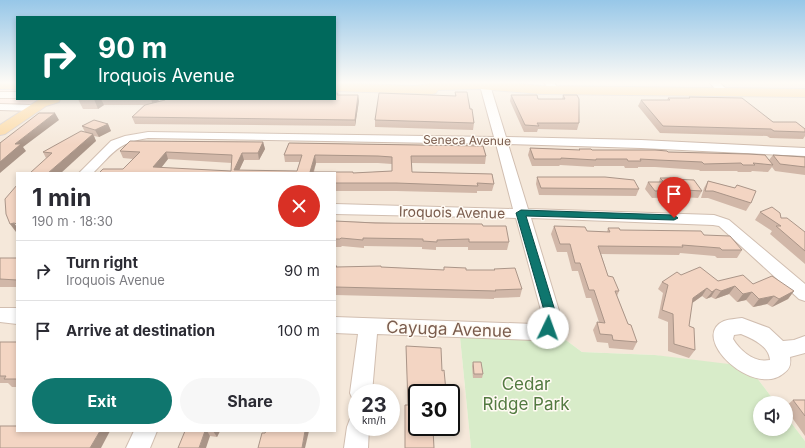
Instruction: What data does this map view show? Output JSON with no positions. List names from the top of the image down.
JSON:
{
  "streets": {
    "street": ["Seneca Avenue", "Iroquois Avenue", "Cayuga Avenue"]
  },
  "crossings": [
    ["Iroquois Avenue", "Cayuga Avenue"]
  ],
  "parks": ["Cedar Ridge Park"],
  "page": {
    "turn": ["90 m", "Iroquois Avenue"],
    "heading": ["1 min", "190 m · 18:30"],
    "list": [
      {
        "name": "Turn right",
        "note": "Iroquois Avenue",
        "value": "90 m"
      },
      {
        "name": "Arrive at destination",
        "value": "100 m"
      }
    ],
    "buttons": ["Exit", "Share"],
    "speed": "23 km/h",
    "limit": "30"
  }
}
